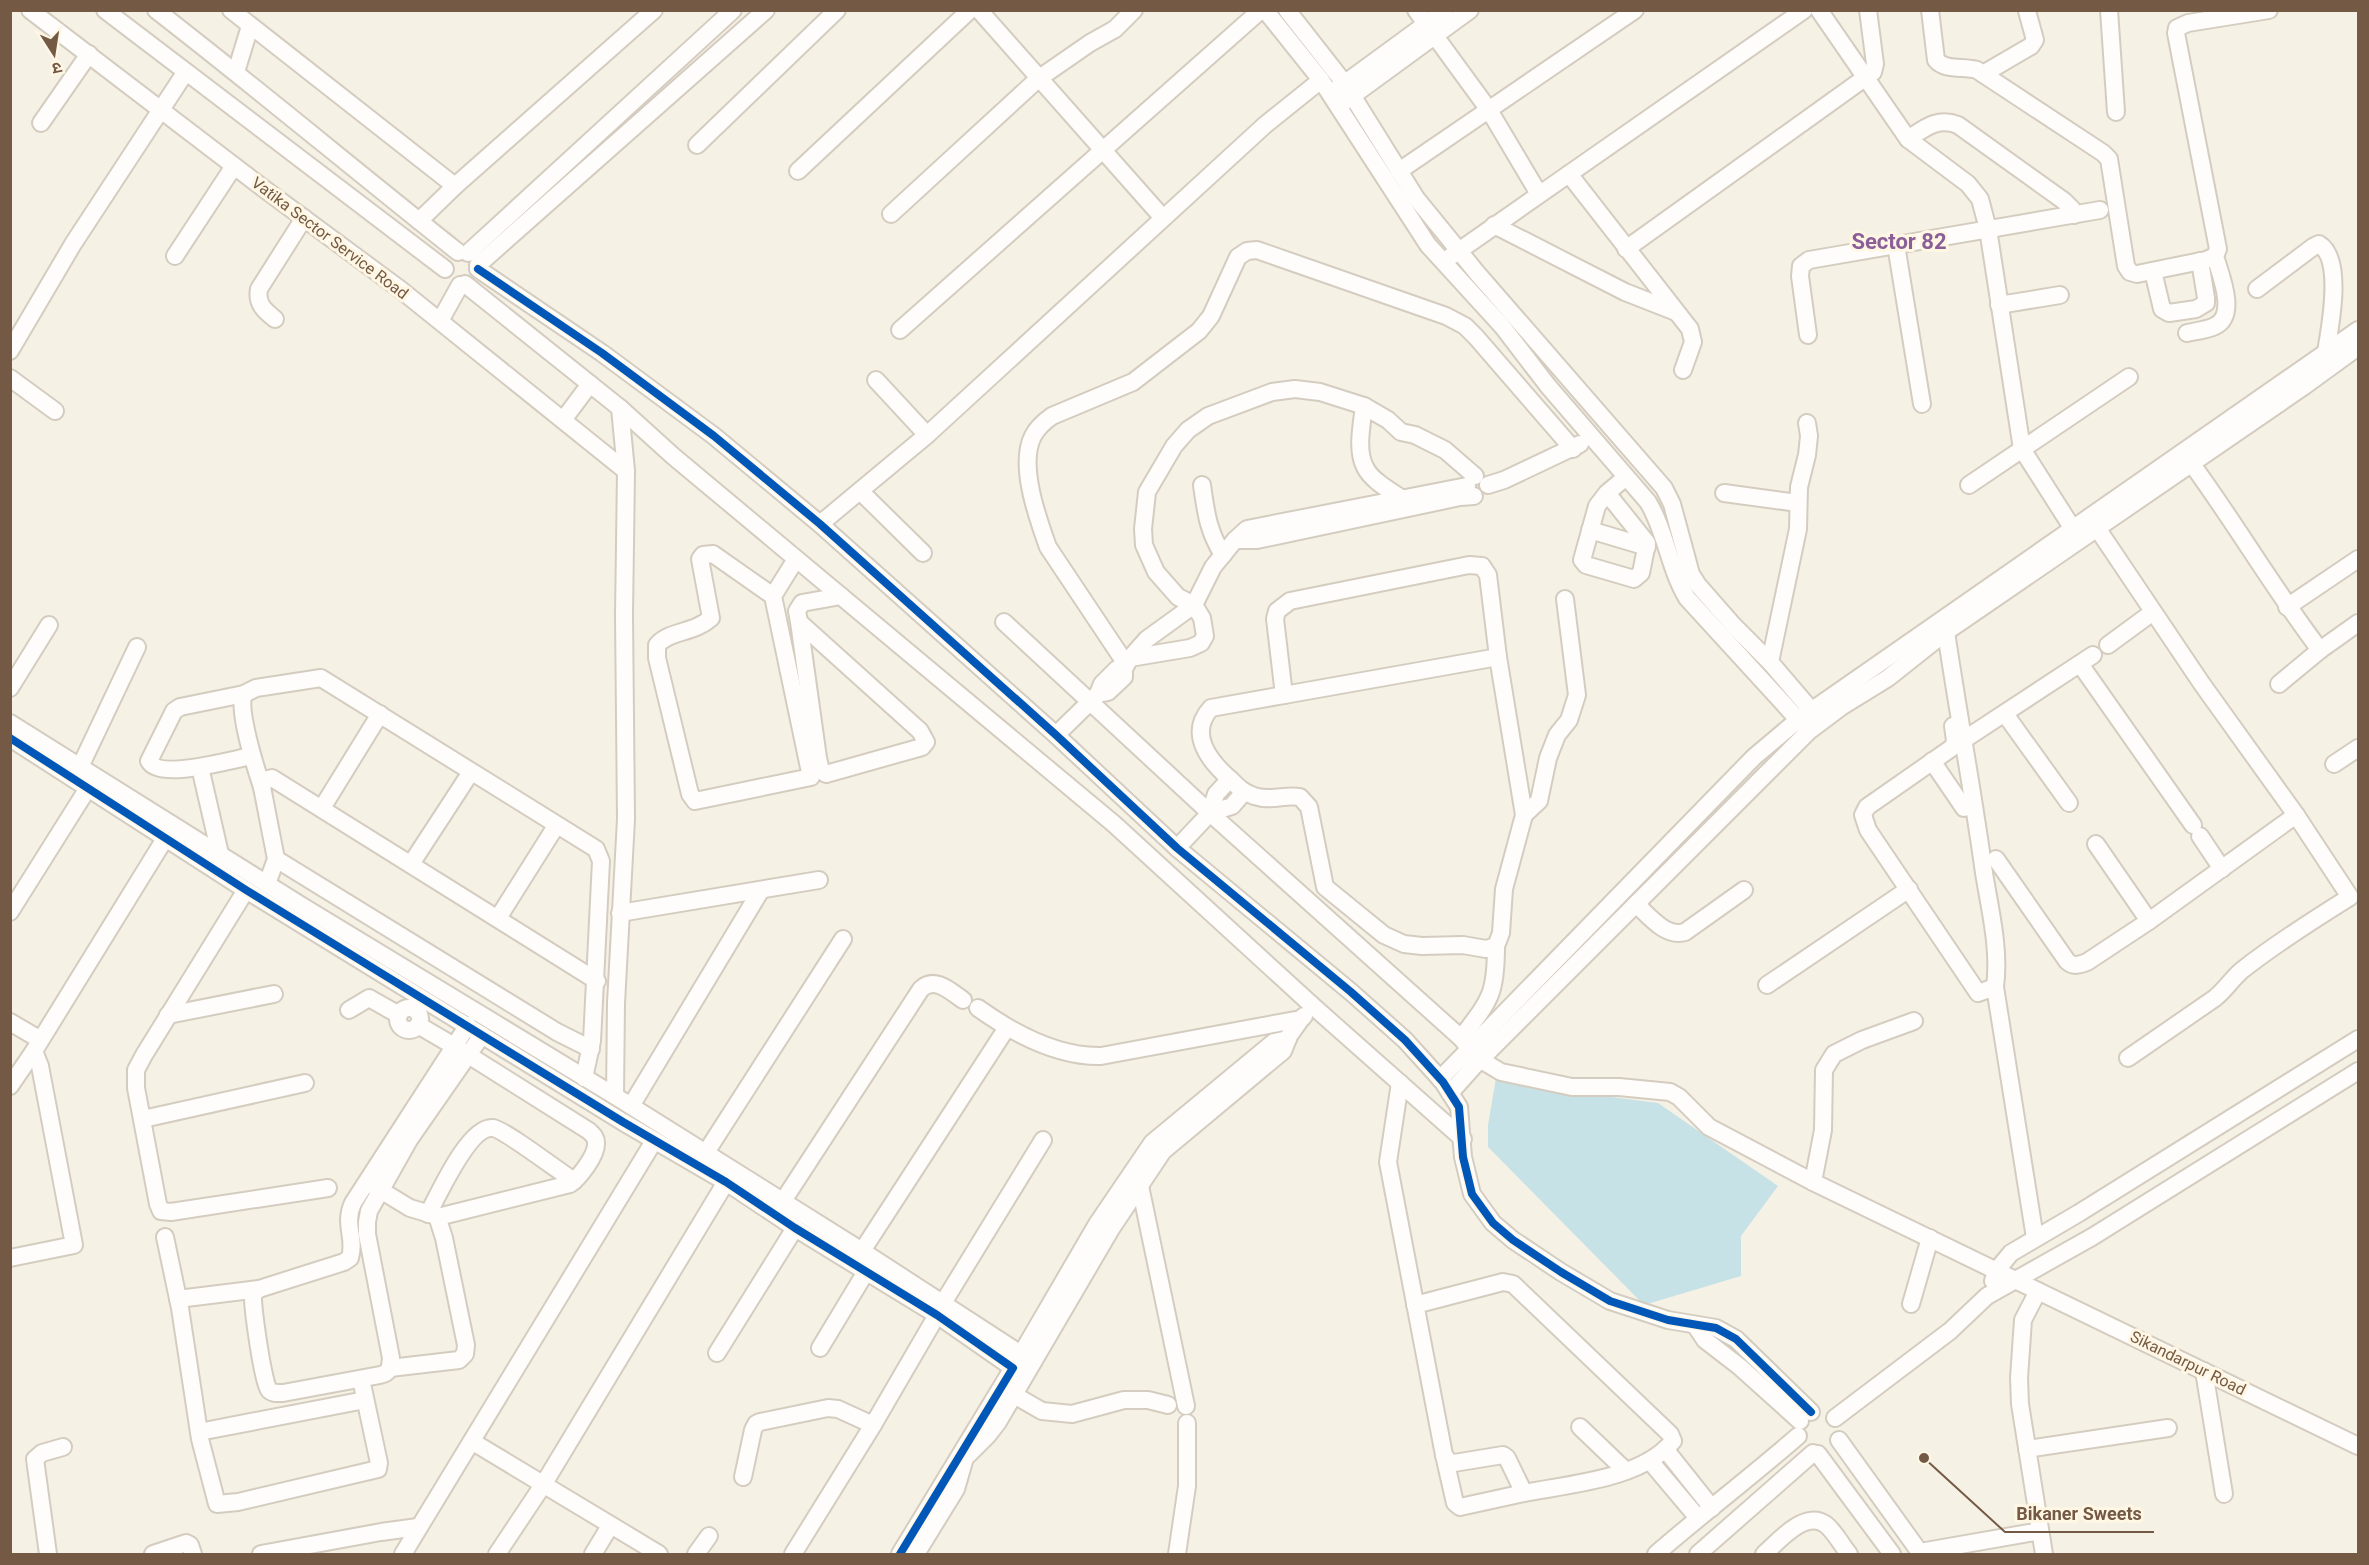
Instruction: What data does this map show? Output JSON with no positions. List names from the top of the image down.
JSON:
{
  "streets": {
    "street": ["Vatika Sector Service Road", "Sikandarpur Road"]
  },
  "districts": ["Sector 82"],
  "places": ["Bikaner Sweets"],
  "north": "bottom"
}
